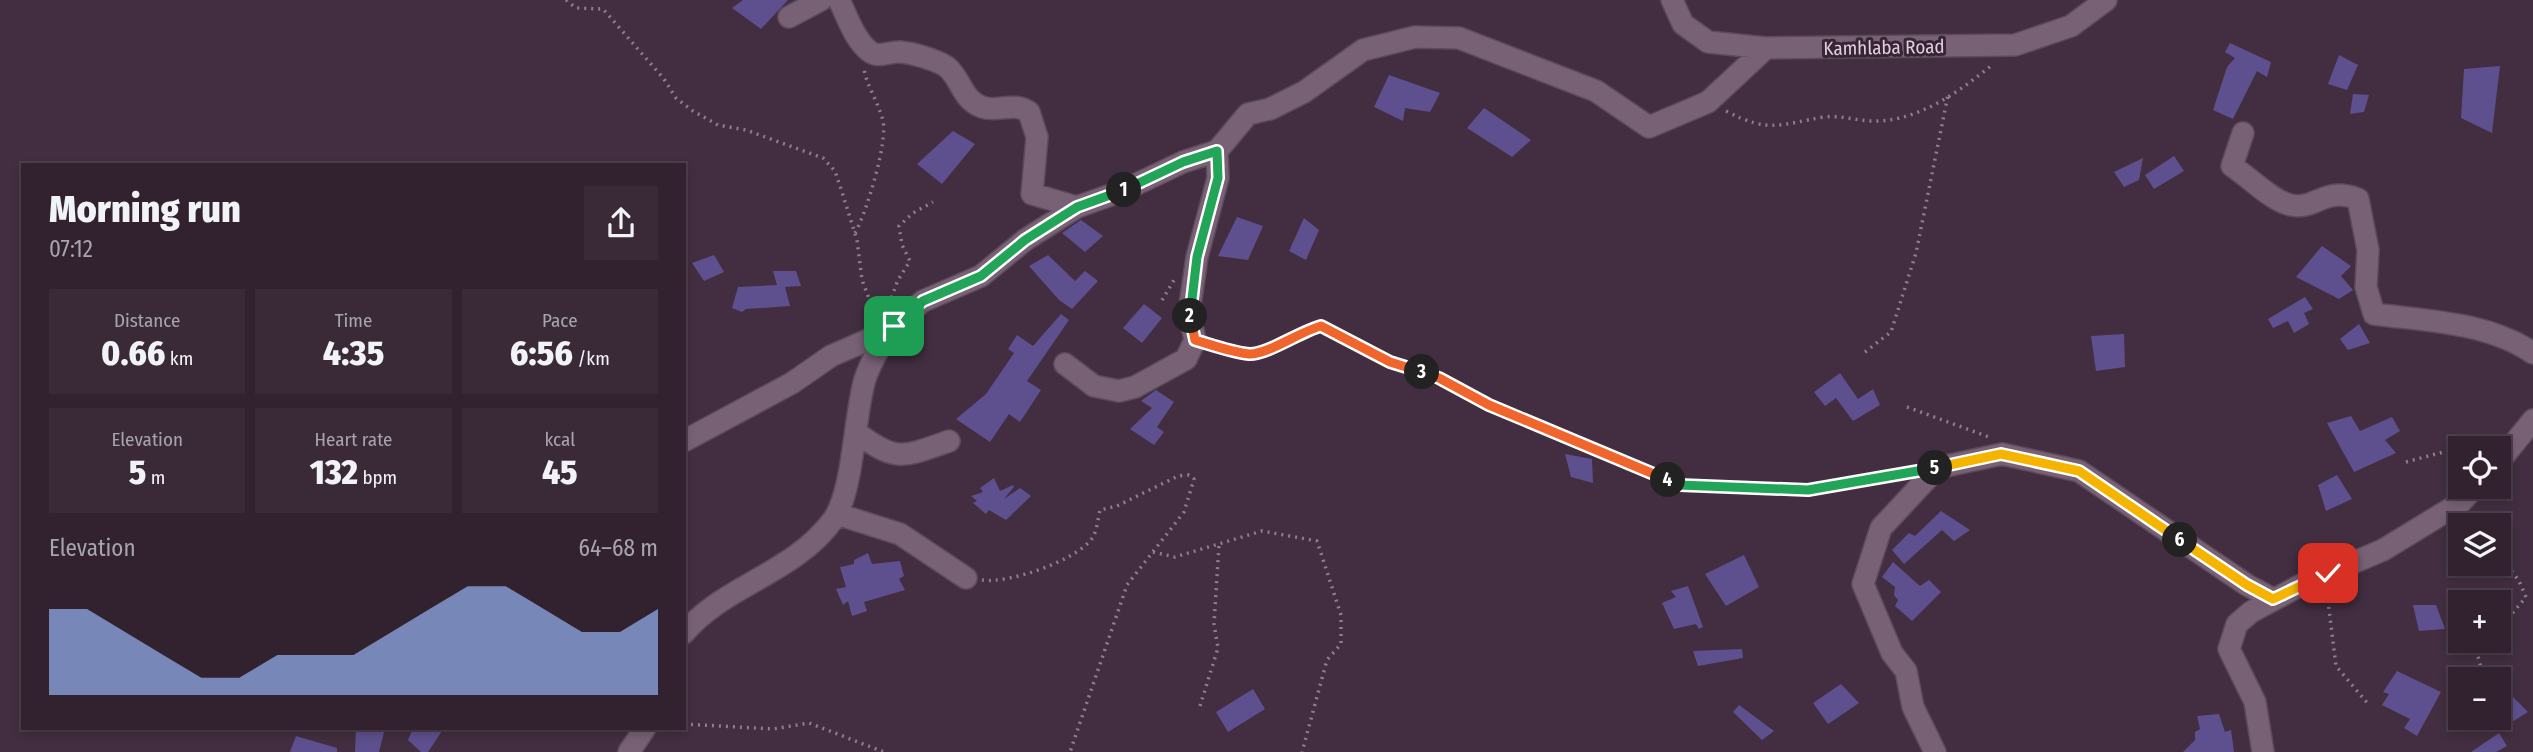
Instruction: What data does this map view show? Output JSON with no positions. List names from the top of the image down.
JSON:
{
  "streets": {
    "street": ["Kamhlaba Road"]
  },
  "page": {
    "heading": ["Morning run", "07:12"],
    "pins": [
      "1",
      "2",
      "3",
      "5",
      "4",
      "6"
    ],
    "stats": [
      ["Distance", "0.66 km"],
      ["Time", "4:35"],
      ["Pace", "6:56 /km"],
      ["Elevation", "5 m"],
      ["Heart rate", "132 bpm"],
      ["kcal", "45"]
    ],
    "map_buttons": ["+", "−"],
    "chart": ["Elevation", "64–68 m"]
  }
}
